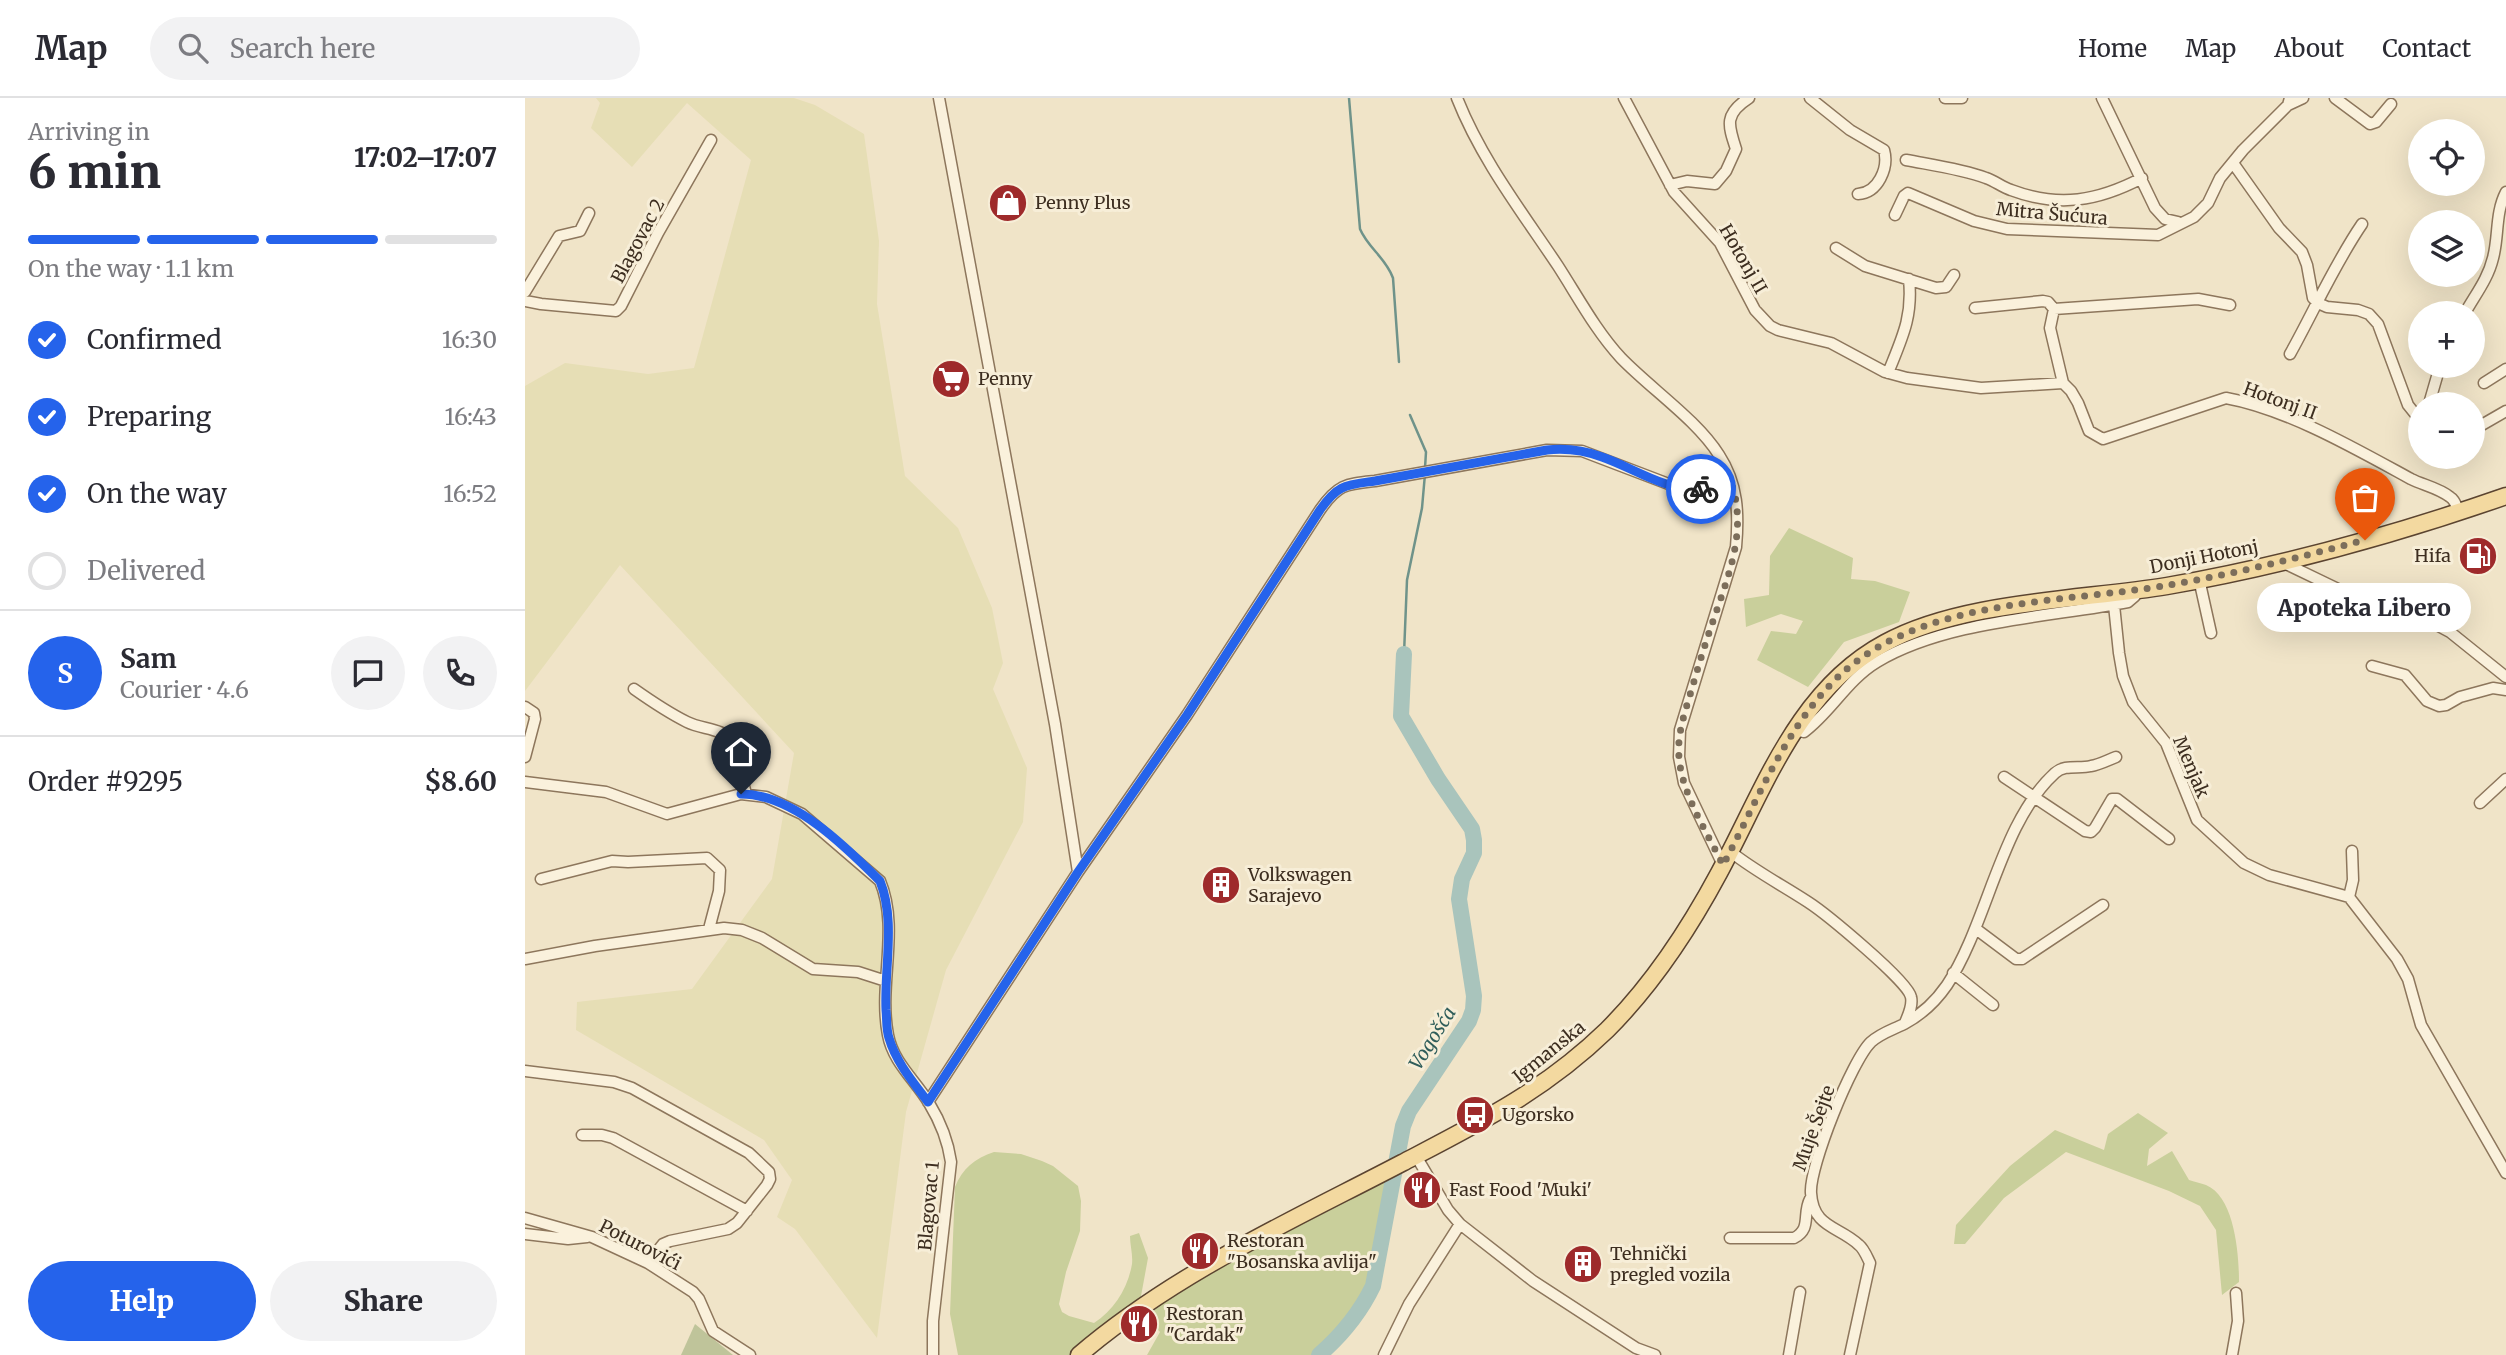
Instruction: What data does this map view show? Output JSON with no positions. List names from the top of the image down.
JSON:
{
  "streets": {
    "main road": ["Donji Hotonj", "Igmanska"],
    "street": [
      "Mitra Šućura",
      "Blagovac 2",
      "Hotonj II",
      "Menjak",
      "Muje Šejte",
      "Blagovac 1",
      "Poturovići"
    ]
  },
  "crossings": [
    ["Hotonj II", "Donji Hotonj"],
    ["Donji Hotonj", "Igmanska"]
  ],
  "water": ["Vogošća"],
  "places": {
    "shop": ["Penny Plus"],
    "supermarket": ["Penny"],
    "other": ["Apoteka Libero"],
    "fuel station": ["Hifa"],
    "building": ["Volkswagen Sarajevo", "Tehnički pregled vozila"],
    "bus stop": ["Ugorsko"],
    "restaurant": ["Fast Food 'Muki'", "Restoran \"Bosanska avlija\"", "Restoran \"Cardak\""]
  },
  "page": {
    "header": "Map",
    "search": "Search here",
    "nav": [
      "Home",
      "Map",
      "About",
      "Contact"
    ],
    "heading": ["6 min", "Arriving in", "17:02–17:07"],
    "panel": [
      "Sam",
      "Courier · 4.6",
      "Order #9295",
      "$8.60"
    ],
    "map_buttons": ["+", "−"],
    "bar": "On the way · 1.1 km",
    "list": [
      ["Confirmed", "16:30"],
      ["Preparing", "16:43"],
      ["On the way", "16:52"],
      "Delivered"
    ],
    "bubble": "Apoteka Libero",
    "round": "S",
    "buttons": ["Help", "Share"]
  }
}
